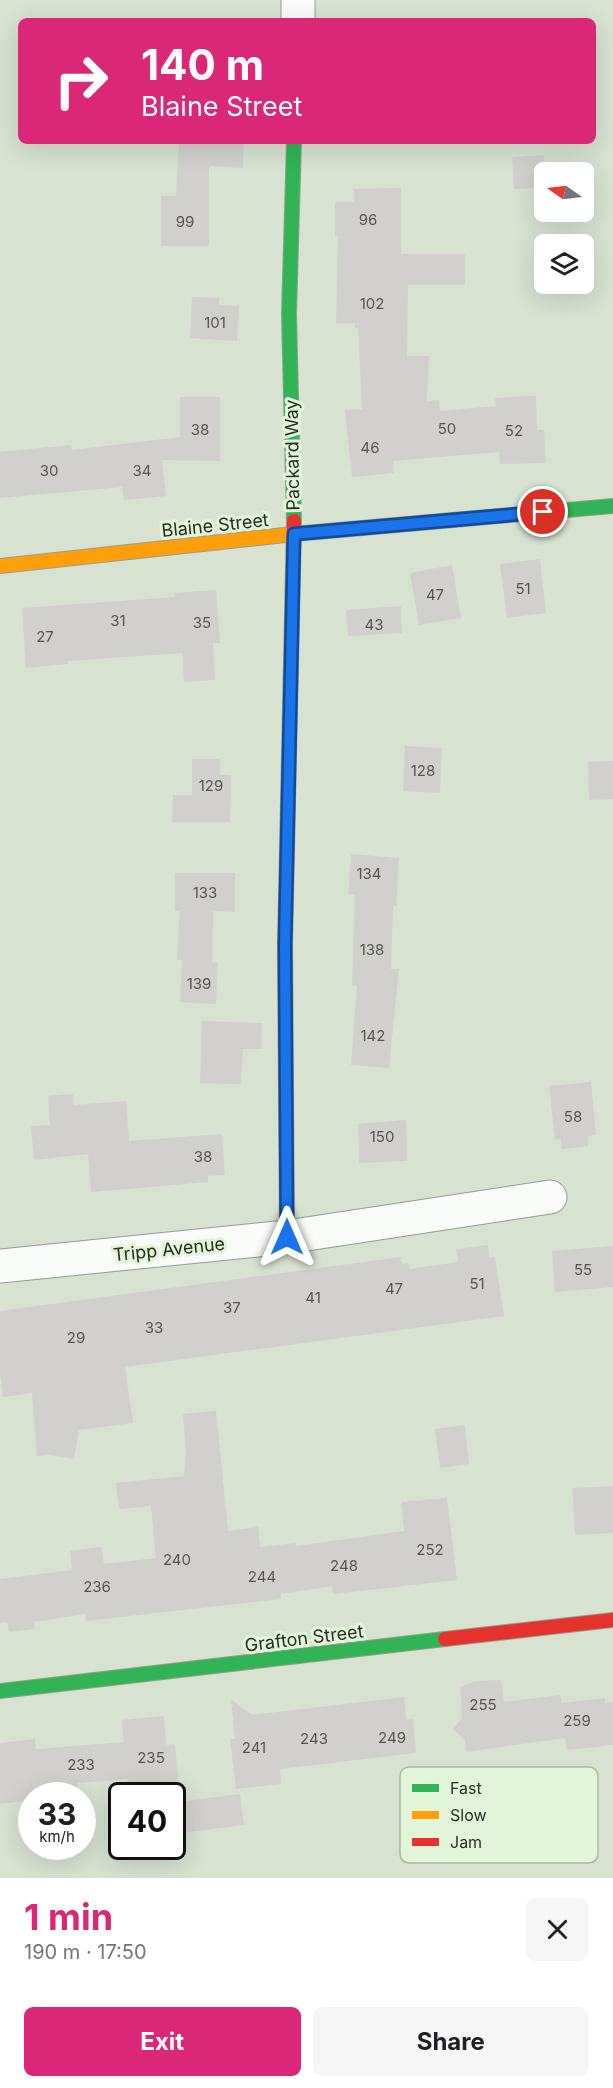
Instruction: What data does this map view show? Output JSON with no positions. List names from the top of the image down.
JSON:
{
  "streets": {
    "street": [
      "Packard Way",
      "Blaine Street",
      "Tripp Avenue",
      "Grafton Street"
    ]
  },
  "crossings": [
    ["Packard Way", "Blaine Street"],
    ["Packard Way", "Tripp Avenue"]
  ],
  "house_numbers": [
    "96",
    "99",
    "102",
    "101",
    "50",
    "38",
    "52",
    "46",
    "30",
    "34",
    "51",
    "47",
    "31",
    "35",
    "43",
    "27",
    "128",
    "129",
    "134",
    "133",
    "138",
    "139",
    "142",
    "58",
    "150",
    "38",
    "55",
    "51",
    "47",
    "41",
    "37",
    "33",
    "29",
    "252",
    "240",
    "248",
    "244",
    "236",
    "255",
    "259",
    "249",
    "243",
    "241",
    "235",
    "233"
  ],
  "legend": ["Fast", "Slow", "Jam"],
  "north": "left",
  "page": {
    "turn": ["140 m", "Blaine Street"],
    "speed": "33 km/h",
    "limit": "40",
    "heading": ["1 min", "190 m · 17:50"],
    "buttons": ["Exit", "Share"]
  }
}
